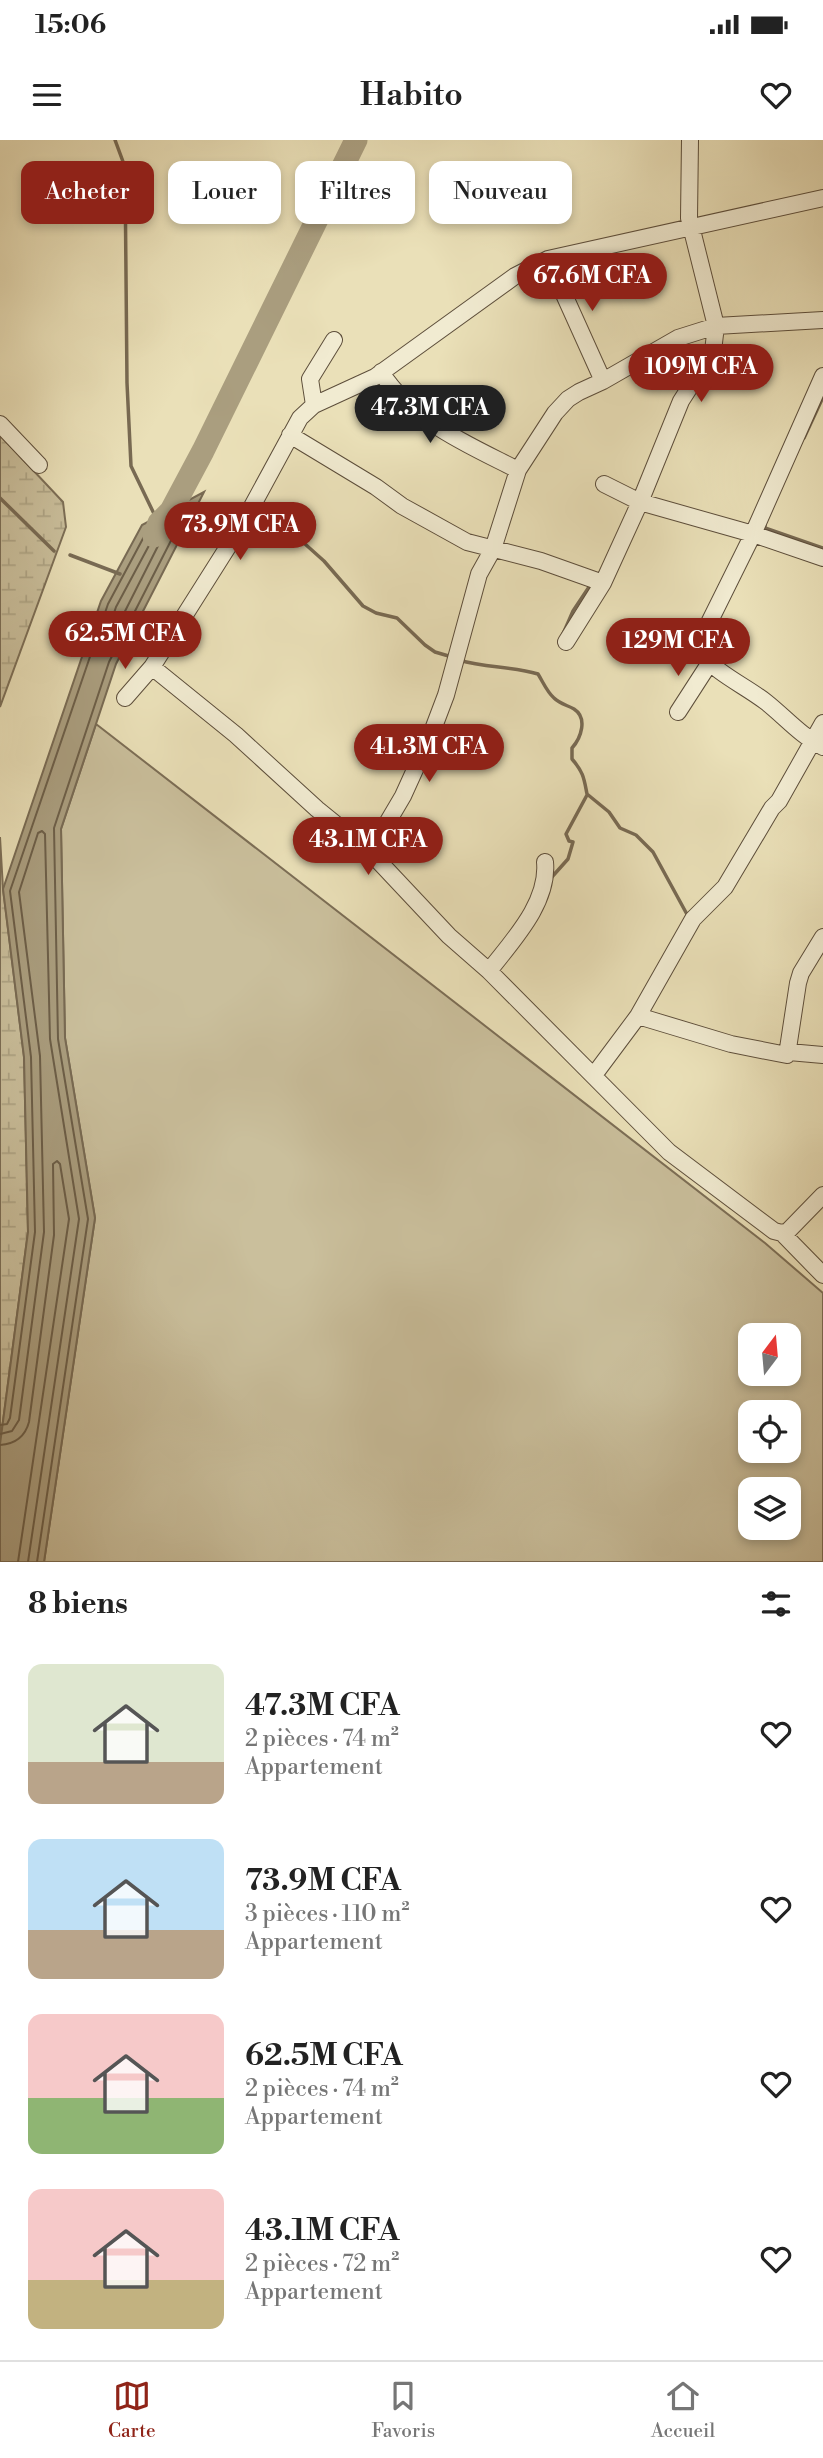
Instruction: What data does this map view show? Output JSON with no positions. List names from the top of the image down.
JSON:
{
  "north": "top",
  "page": {
    "status": "15:06",
    "header": "Habito",
    "chip": [
      "Acheter",
      "Louer",
      "Filtres",
      "Nouveau"
    ],
    "price": [
      "67.6M CFA",
      "109M CFA",
      "47.3M CFA",
      "73.9M CFA",
      "62.5M CFA",
      "129M CFA",
      "41.3M CFA",
      "43.1M CFA"
    ],
    "heading": "8 biens",
    "list": [
      {
        "name": "47.3M CFA",
        "note": "2 pièces · 74 m² · Appartement"
      },
      {
        "name": "73.9M CFA",
        "note": "3 pièces · 110 m² · Appartement"
      },
      {
        "name": "62.5M CFA",
        "note": "2 pièces · 74 m² · Appartement"
      },
      {
        "name": "43.1M CFA",
        "note": "2 pièces · 72 m² · Appartement"
      }
    ],
    "tabs": ["Carte", "Favoris", "Accueil"]
  }
}
